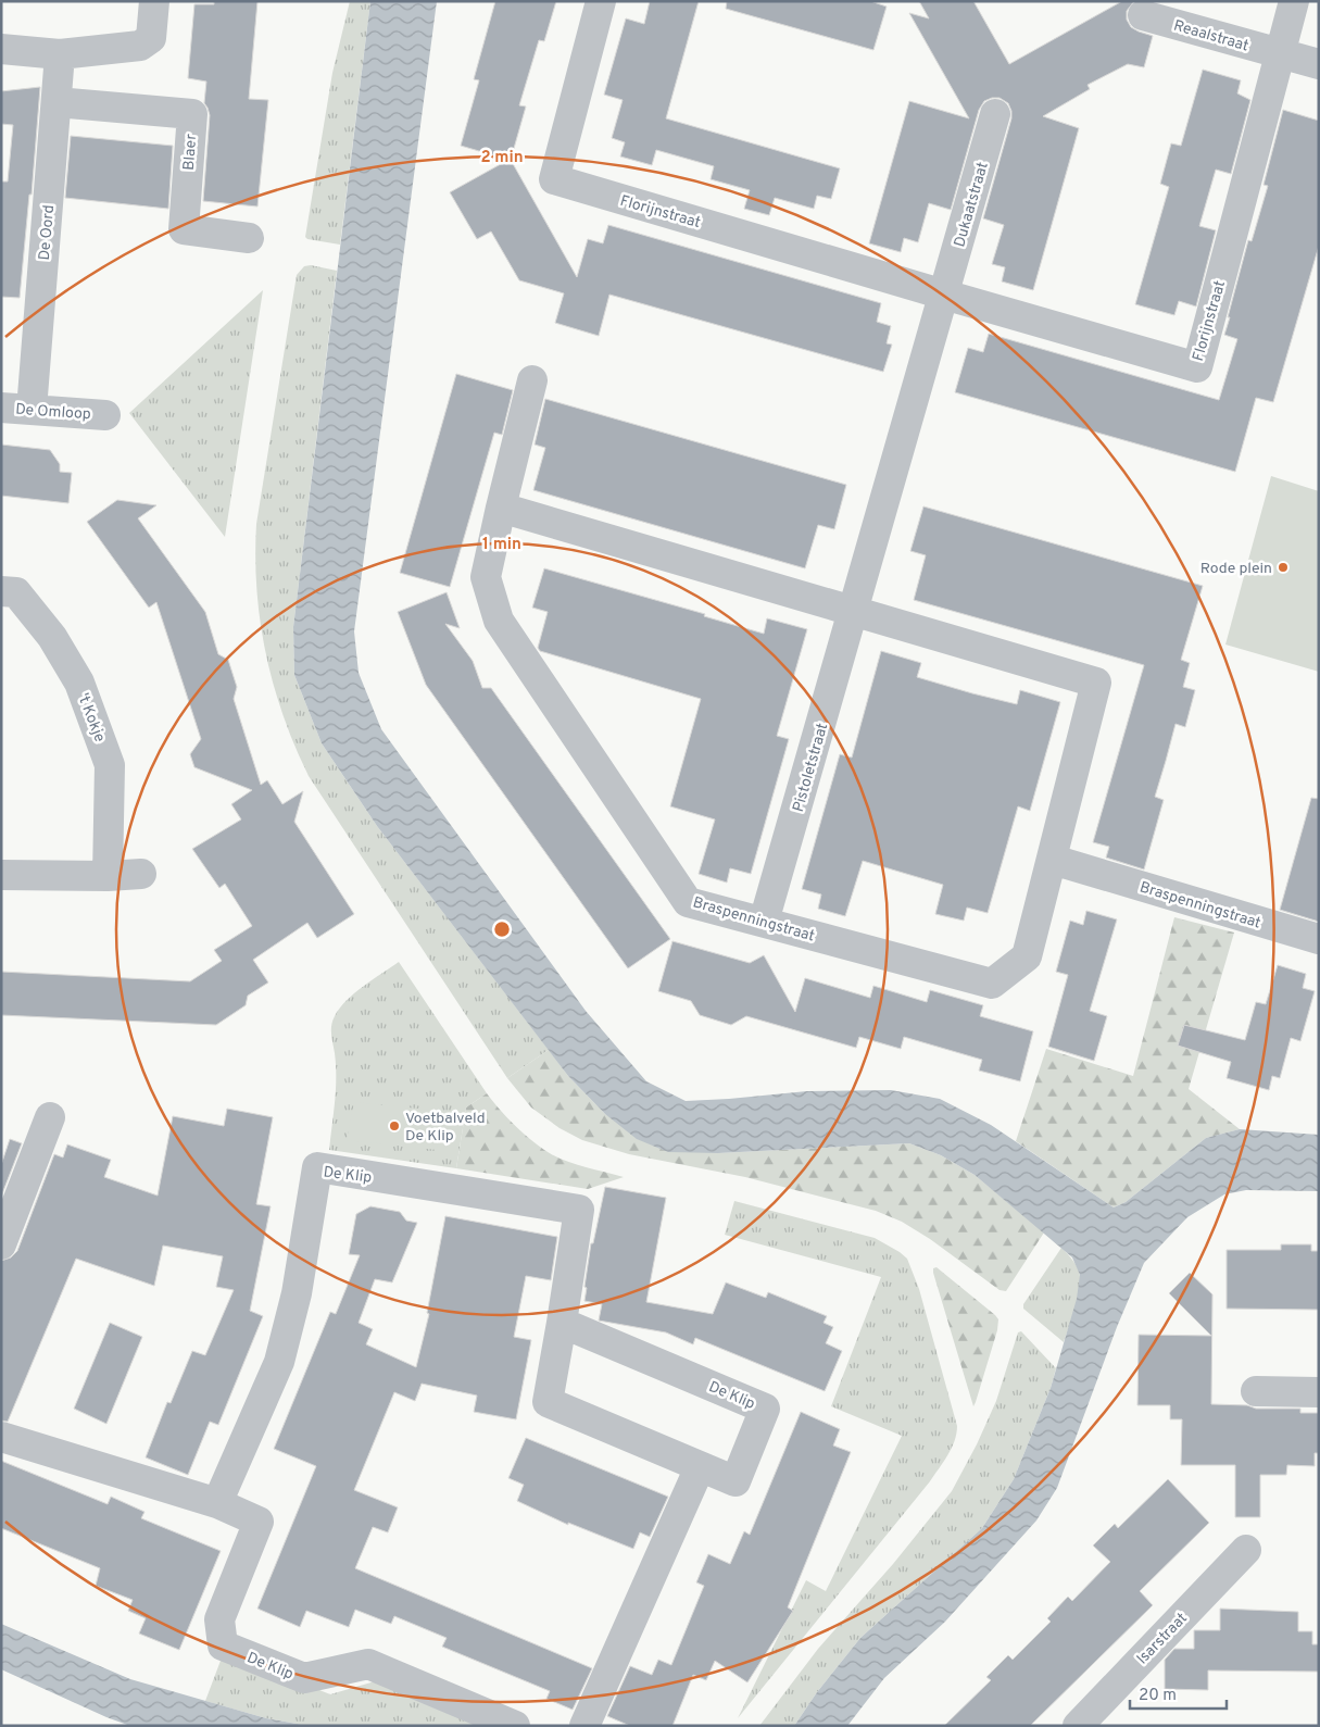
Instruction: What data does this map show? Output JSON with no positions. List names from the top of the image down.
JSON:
{
  "streets": {
    "street": [
      "Reaalstraat",
      "Blaer",
      "Dukaatstraat",
      "Florijnstraat",
      "De Oord",
      "De Omloop",
      "'t Kokje",
      "Pistoletstraat",
      "Braspenningstraat",
      "De Klip",
      "Isarstraat"
    ]
  },
  "crossings": [
    ["Reaalstraat", "Florijnstraat"],
    ["Blaer", "De Oord"],
    ["Dukaatstraat", "Florijnstraat"],
    ["De Oord", "De Omloop"],
    ["Pistoletstraat", "Braspenningstraat"]
  ],
  "places": ["Rode plein", "Voetbalveld De Klip"],
  "scale_bar": "20 m",
  "rings": ["2 min", "1 min"]
}
